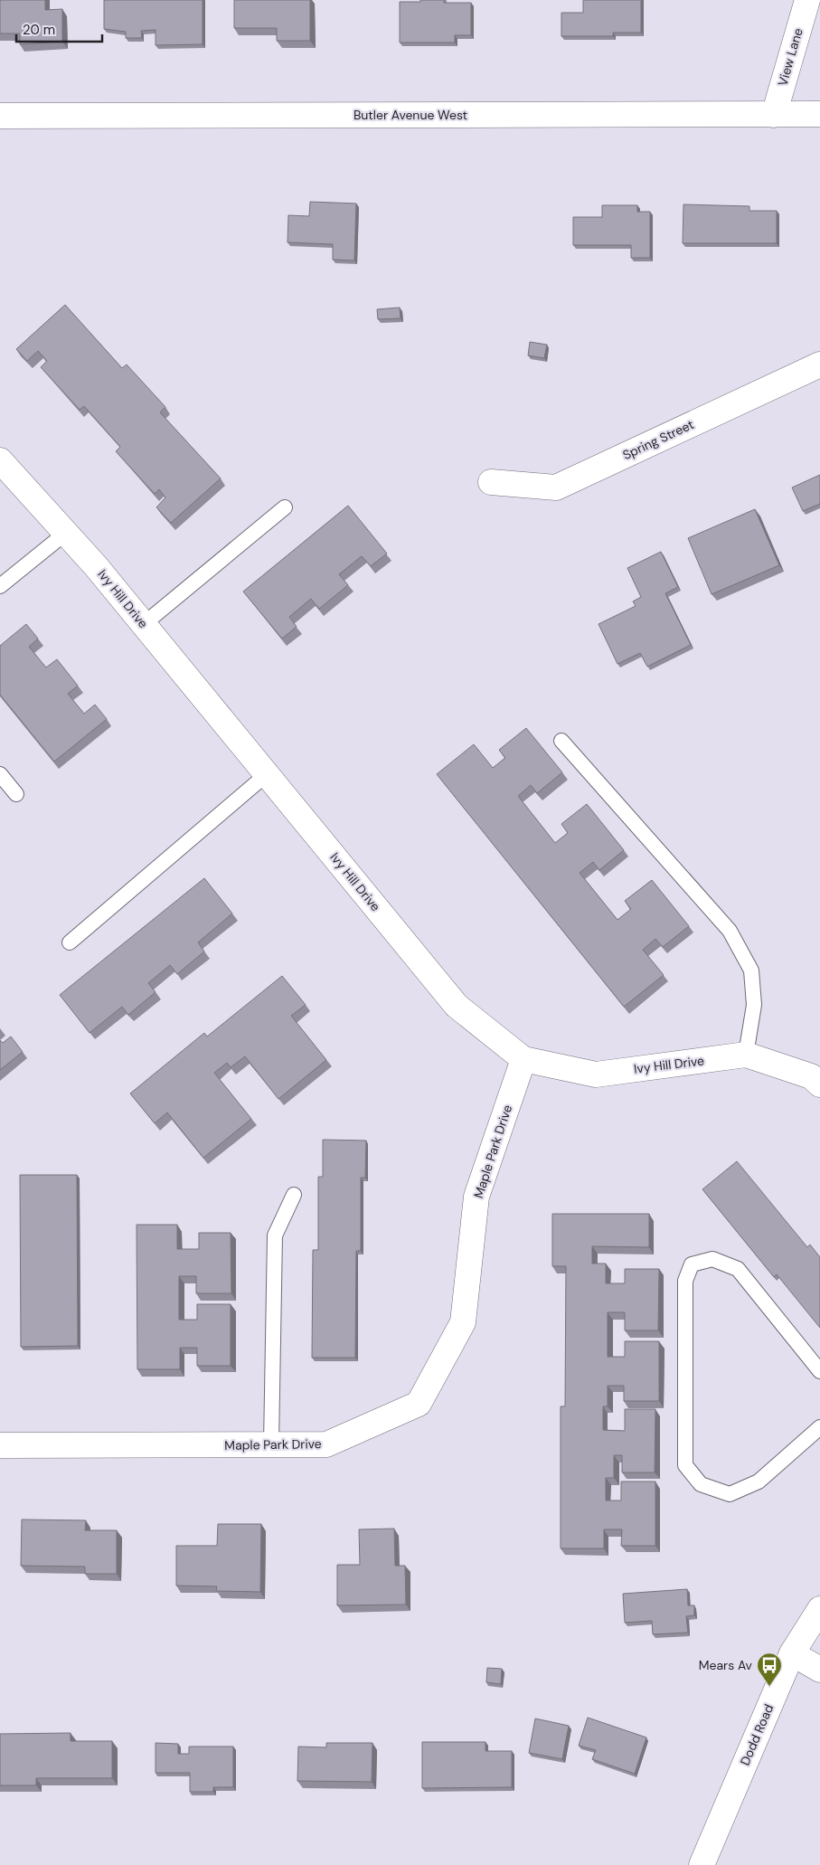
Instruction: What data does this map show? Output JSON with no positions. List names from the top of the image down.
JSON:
{
  "streets": {
    "street": [
      "View Lane",
      "Butler Avenue West",
      "Spring Street",
      "Ivy Hill Drive",
      "Maple Park Drive",
      "Dodd Road"
    ]
  },
  "crossings": [
    ["View Lane", "Butler Avenue West"],
    ["Ivy Hill Drive", "Maple Park Drive"]
  ],
  "places": {
    "bus stop": ["Mears Av"]
  },
  "scale_bar": "20 m"
}
